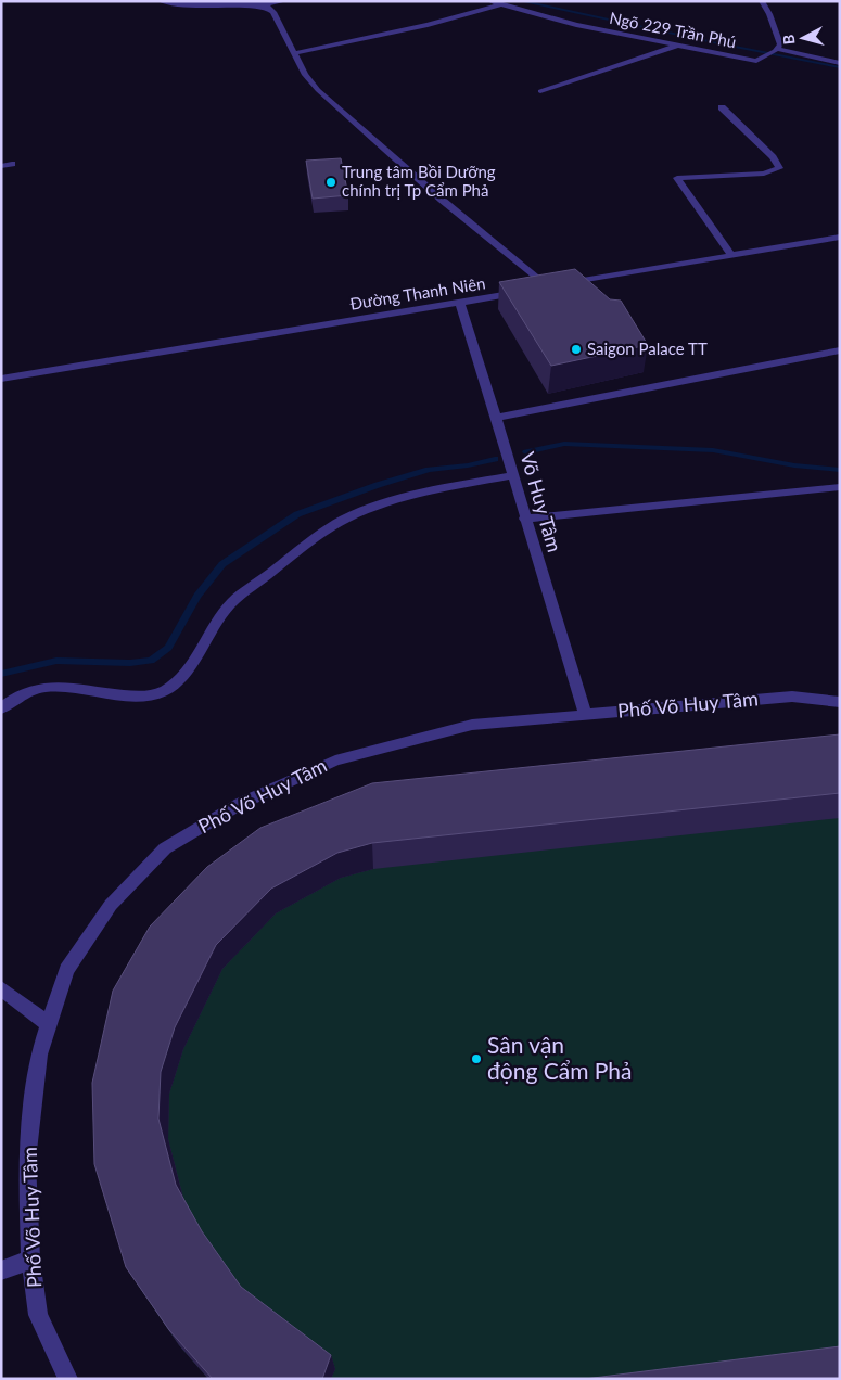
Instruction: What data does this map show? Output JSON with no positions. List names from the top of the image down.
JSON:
{
  "streets": {
    "street": [
      "Ngõ 229 Trần Phú",
      "Đường Thanh Niên",
      "Võ Huy Tâm",
      "Phố Võ Huy Tâm"
    ]
  },
  "crossings": [
    ["Đường Thanh Niên", "Võ Huy Tâm"],
    ["Võ Huy Tâm", "Phố Võ Huy Tâm"]
  ],
  "places": ["Trung tâm Bồi Dưỡng chính trị Tp Cẩm Phả", "Saigon Palace TT", "Sân vận động Cẩm Phả"],
  "north": "left"
}
